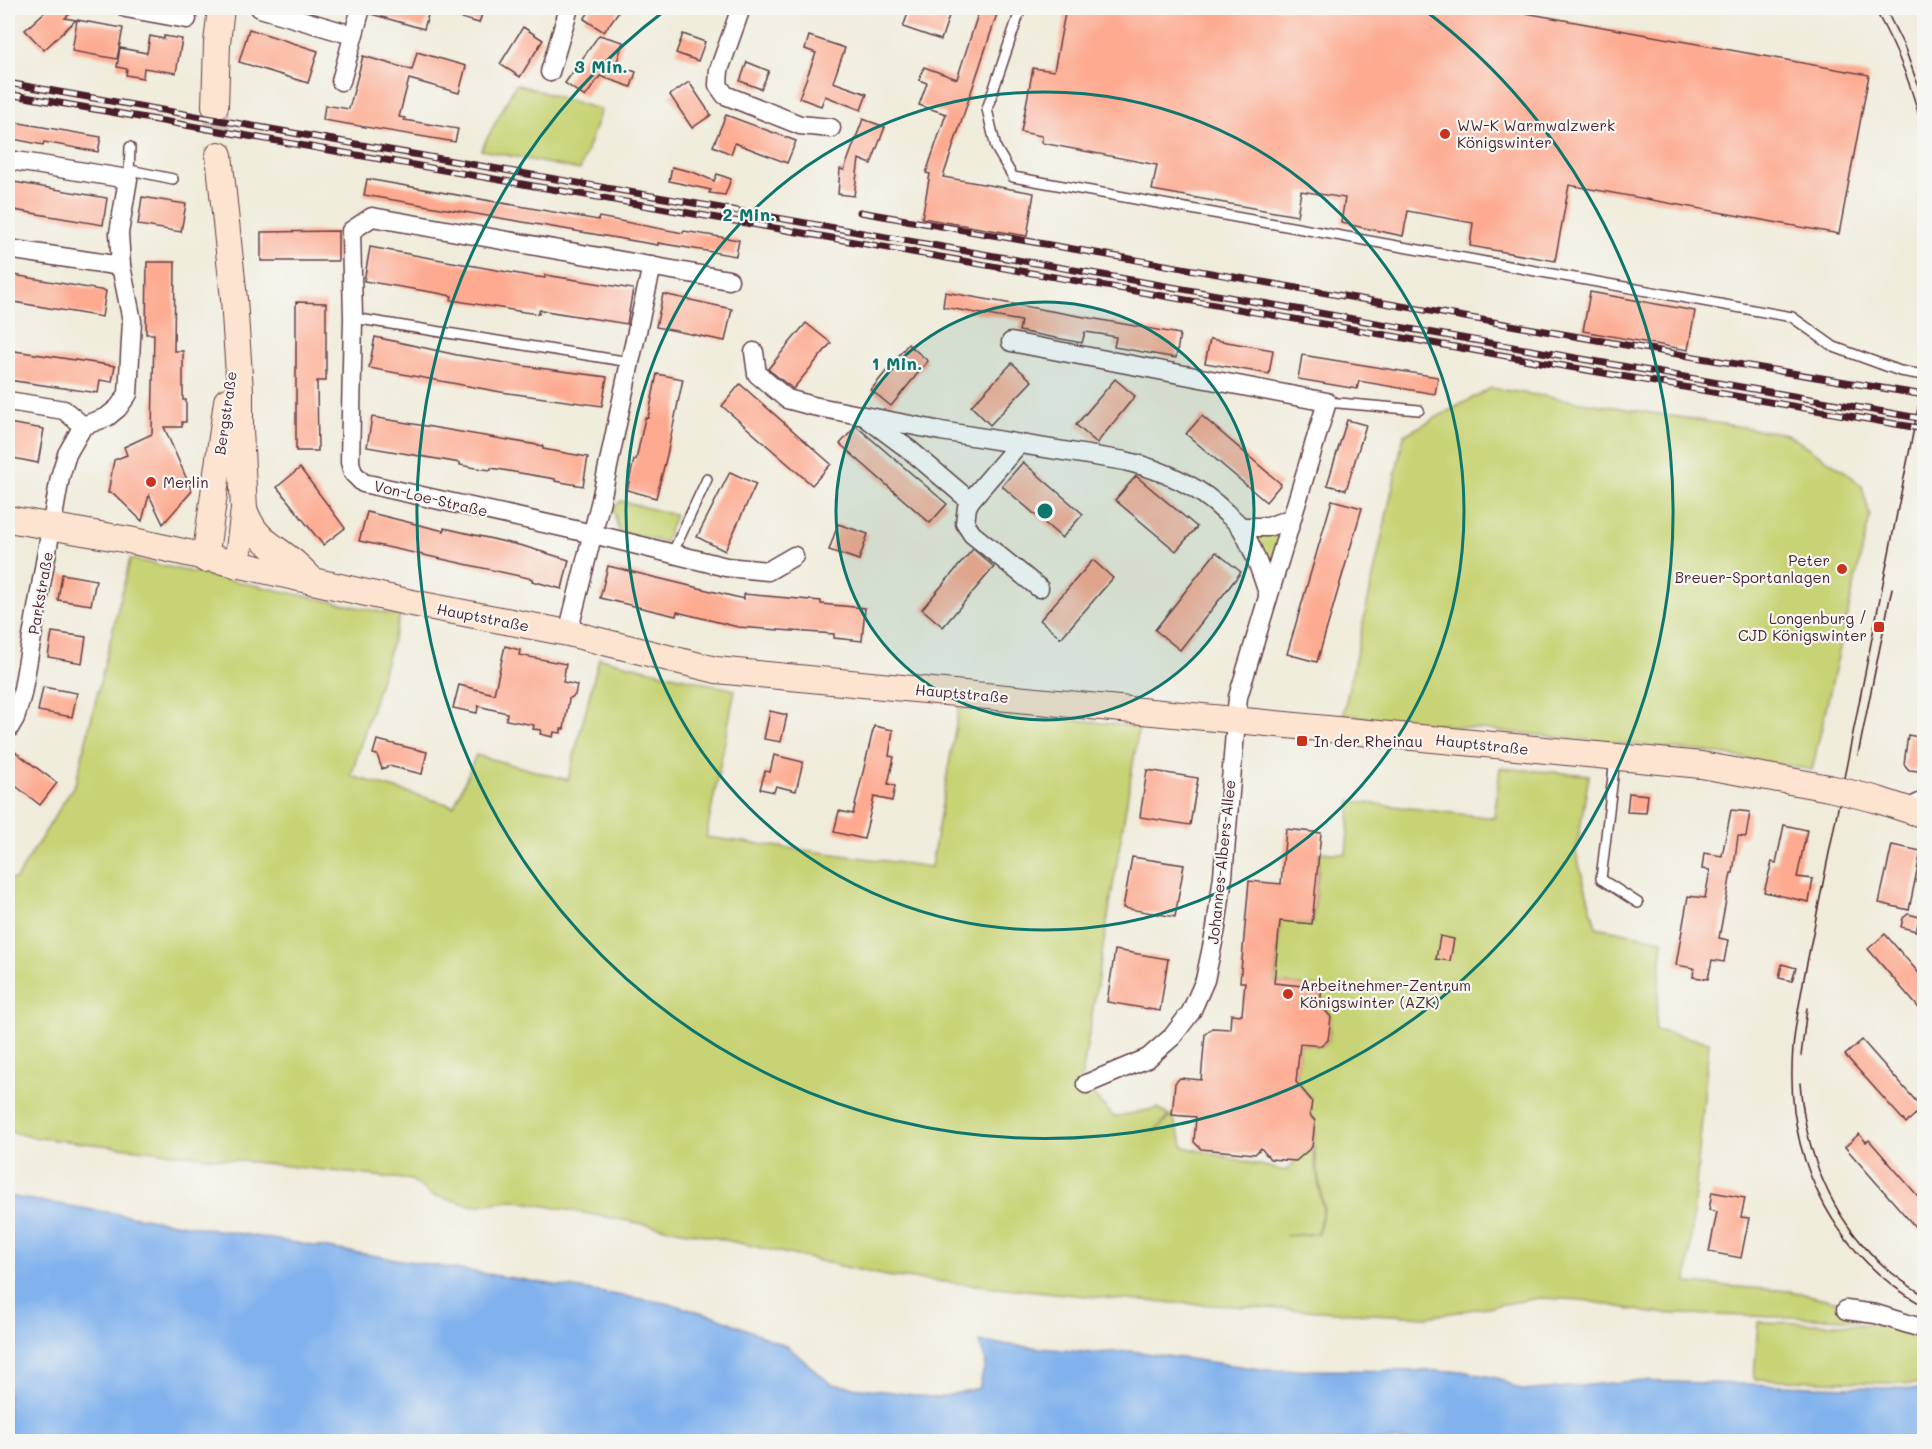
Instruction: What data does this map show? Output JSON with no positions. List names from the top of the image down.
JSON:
{
  "streets": {
    "main road": ["Bergstraße", "Hauptstraße"],
    "street": ["Von-Loe-Straße", "Parkstraße", "Johannes-Albers-Allee"]
  },
  "crossings": [
    ["Bergstraße", "Hauptstraße"],
    ["Parkstraße", "Hauptstraße"],
    ["Hauptstraße", "Johannes-Albers-Allee"]
  ],
  "places": {
    "other": [
      "WW-K Warmwalzwerk Königswinter",
      "Merlin",
      "Peter Breuer-Sportanlagen",
      "Arbeitnehmer-Zentrum Königswinter (AZK)"
    ],
    "transit": ["Longenburg / CJD Königswinter", "In der Rheinau"]
  },
  "rings": ["3 Min.", "2 Min.", "1 Min."]
}
